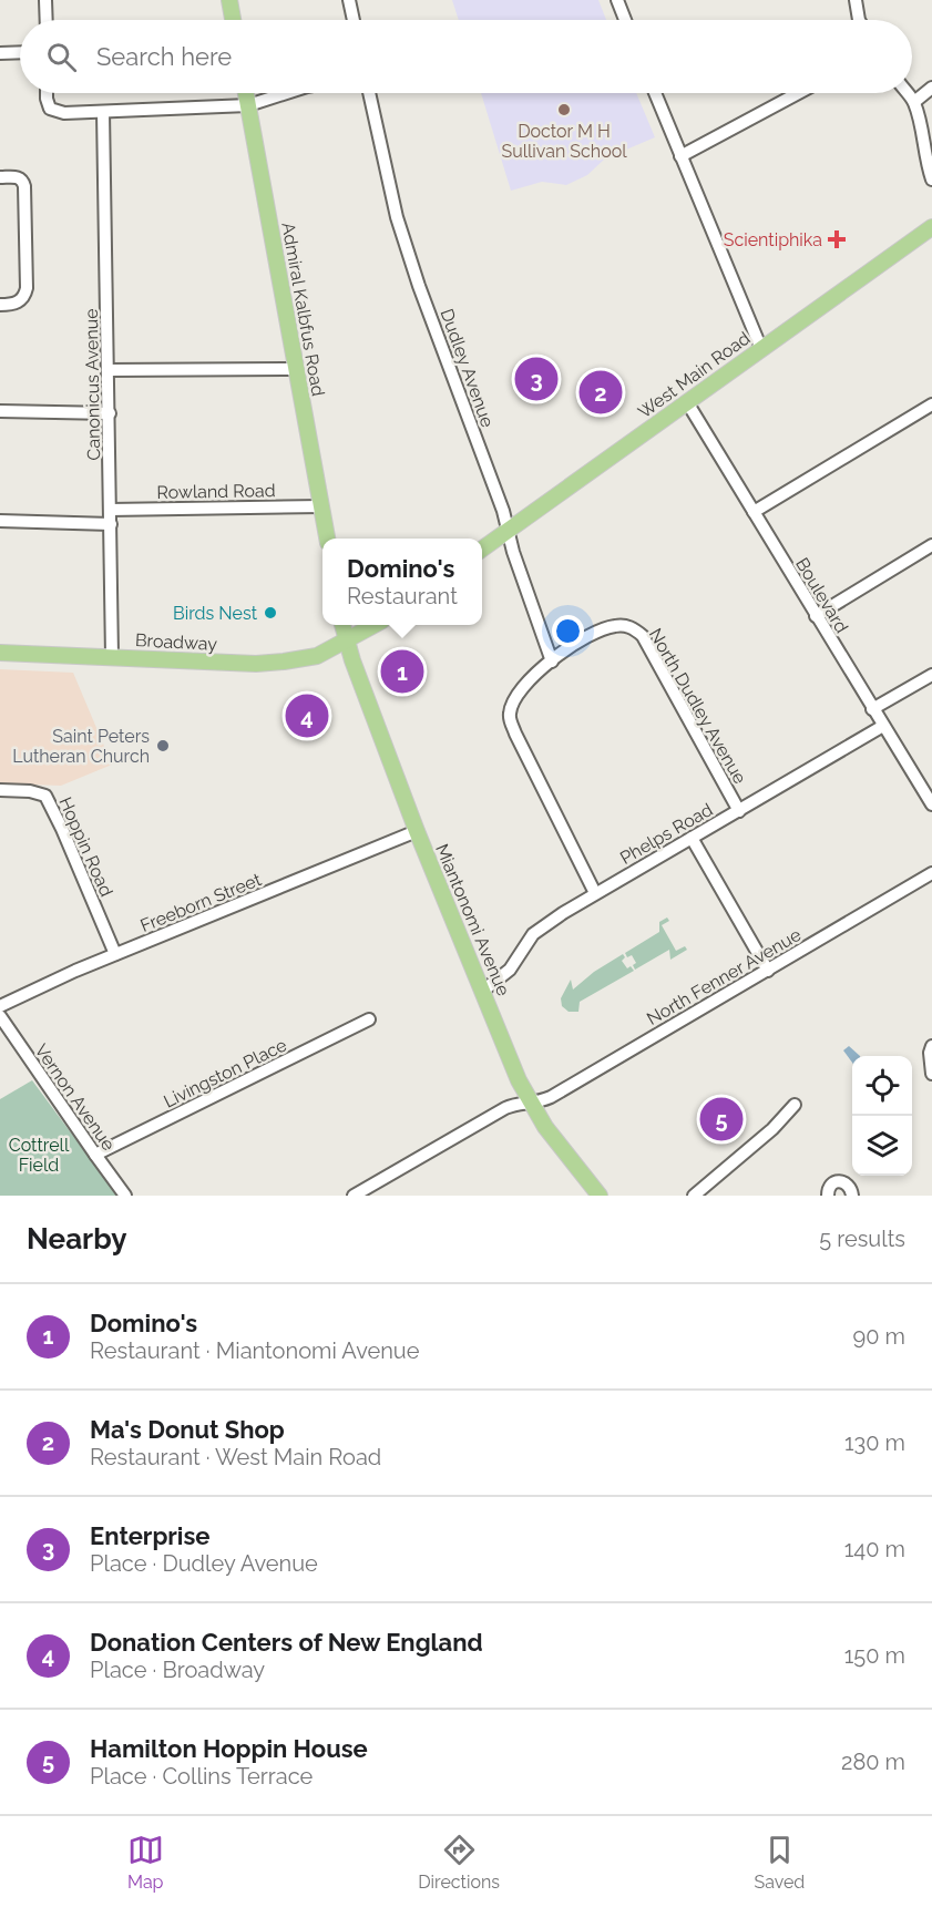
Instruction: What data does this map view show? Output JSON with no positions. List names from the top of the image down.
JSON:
{
  "streets": {
    "main road": [
      "Admiral Kalbfus Road",
      "West Main Road",
      "Broadway",
      "Miantonomi Avenue"
    ],
    "street": [
      "Dudley Avenue",
      "Canonicus Avenue",
      "Rowland Road",
      "Boulevard",
      "North Dudley Avenue",
      "Phelps Road",
      "Hoppin Road",
      "Freeborn Street",
      "North Fenner Avenue",
      "Livingston Place",
      "Vernon Avenue"
    ]
  },
  "crossings": [
    ["Admiral Kalbfus Road", "Rowland Road"],
    ["Dudley Avenue", "West Main Road"],
    ["Dudley Avenue", "North Dudley Avenue"],
    ["West Main Road", "Boulevard"],
    ["Canonicus Avenue", "Rowland Road"],
    ["Canonicus Avenue", "Broadway"],
    ["Boulevard", "Phelps Road"],
    ["Broadway", "Miantonomi Avenue"],
    ["North Dudley Avenue", "Phelps Road"],
    ["Phelps Road", "Miantonomi Avenue"],
    ["Hoppin Road", "Freeborn Street"],
    ["Freeborn Street", "Miantonomi Avenue"],
    ["Miantonomi Avenue", "North Fenner Avenue"],
    ["Livingston Place", "Vernon Avenue"]
  ],
  "parks": ["Cottrell Field"],
  "places": {
    "other": ["Doctor M H Sullivan School", "Birds Nest", "Saint Peters Lutheran Church"],
    "health": ["Scientiphika"]
  },
  "page": {
    "search": "Search here",
    "pins": [
      "3",
      "2",
      "1",
      "4",
      "5"
    ],
    "popup": ["Domino's", "Restaurant"],
    "heading": ["Nearby", "5 results"],
    "list": [
      {
        "mark": "1",
        "name": "Domino's",
        "note": "Restaurant · Miantonomi Avenue",
        "value": "90 m"
      },
      {
        "mark": "2",
        "name": "Ma's Donut Shop",
        "note": "Restaurant · West Main Road",
        "value": "130 m"
      },
      {
        "mark": "3",
        "name": "Enterprise",
        "note": "Place · Dudley Avenue",
        "value": "140 m"
      },
      {
        "mark": "4",
        "name": "Donation Centers of New England",
        "note": "Place · Broadway",
        "value": "150 m"
      },
      {
        "mark": "5",
        "name": "Hamilton Hoppin House",
        "note": "Place · Collins Terrace",
        "value": "280 m"
      }
    ],
    "nav": ["Map", "Directions", "Saved"]
  }
}
